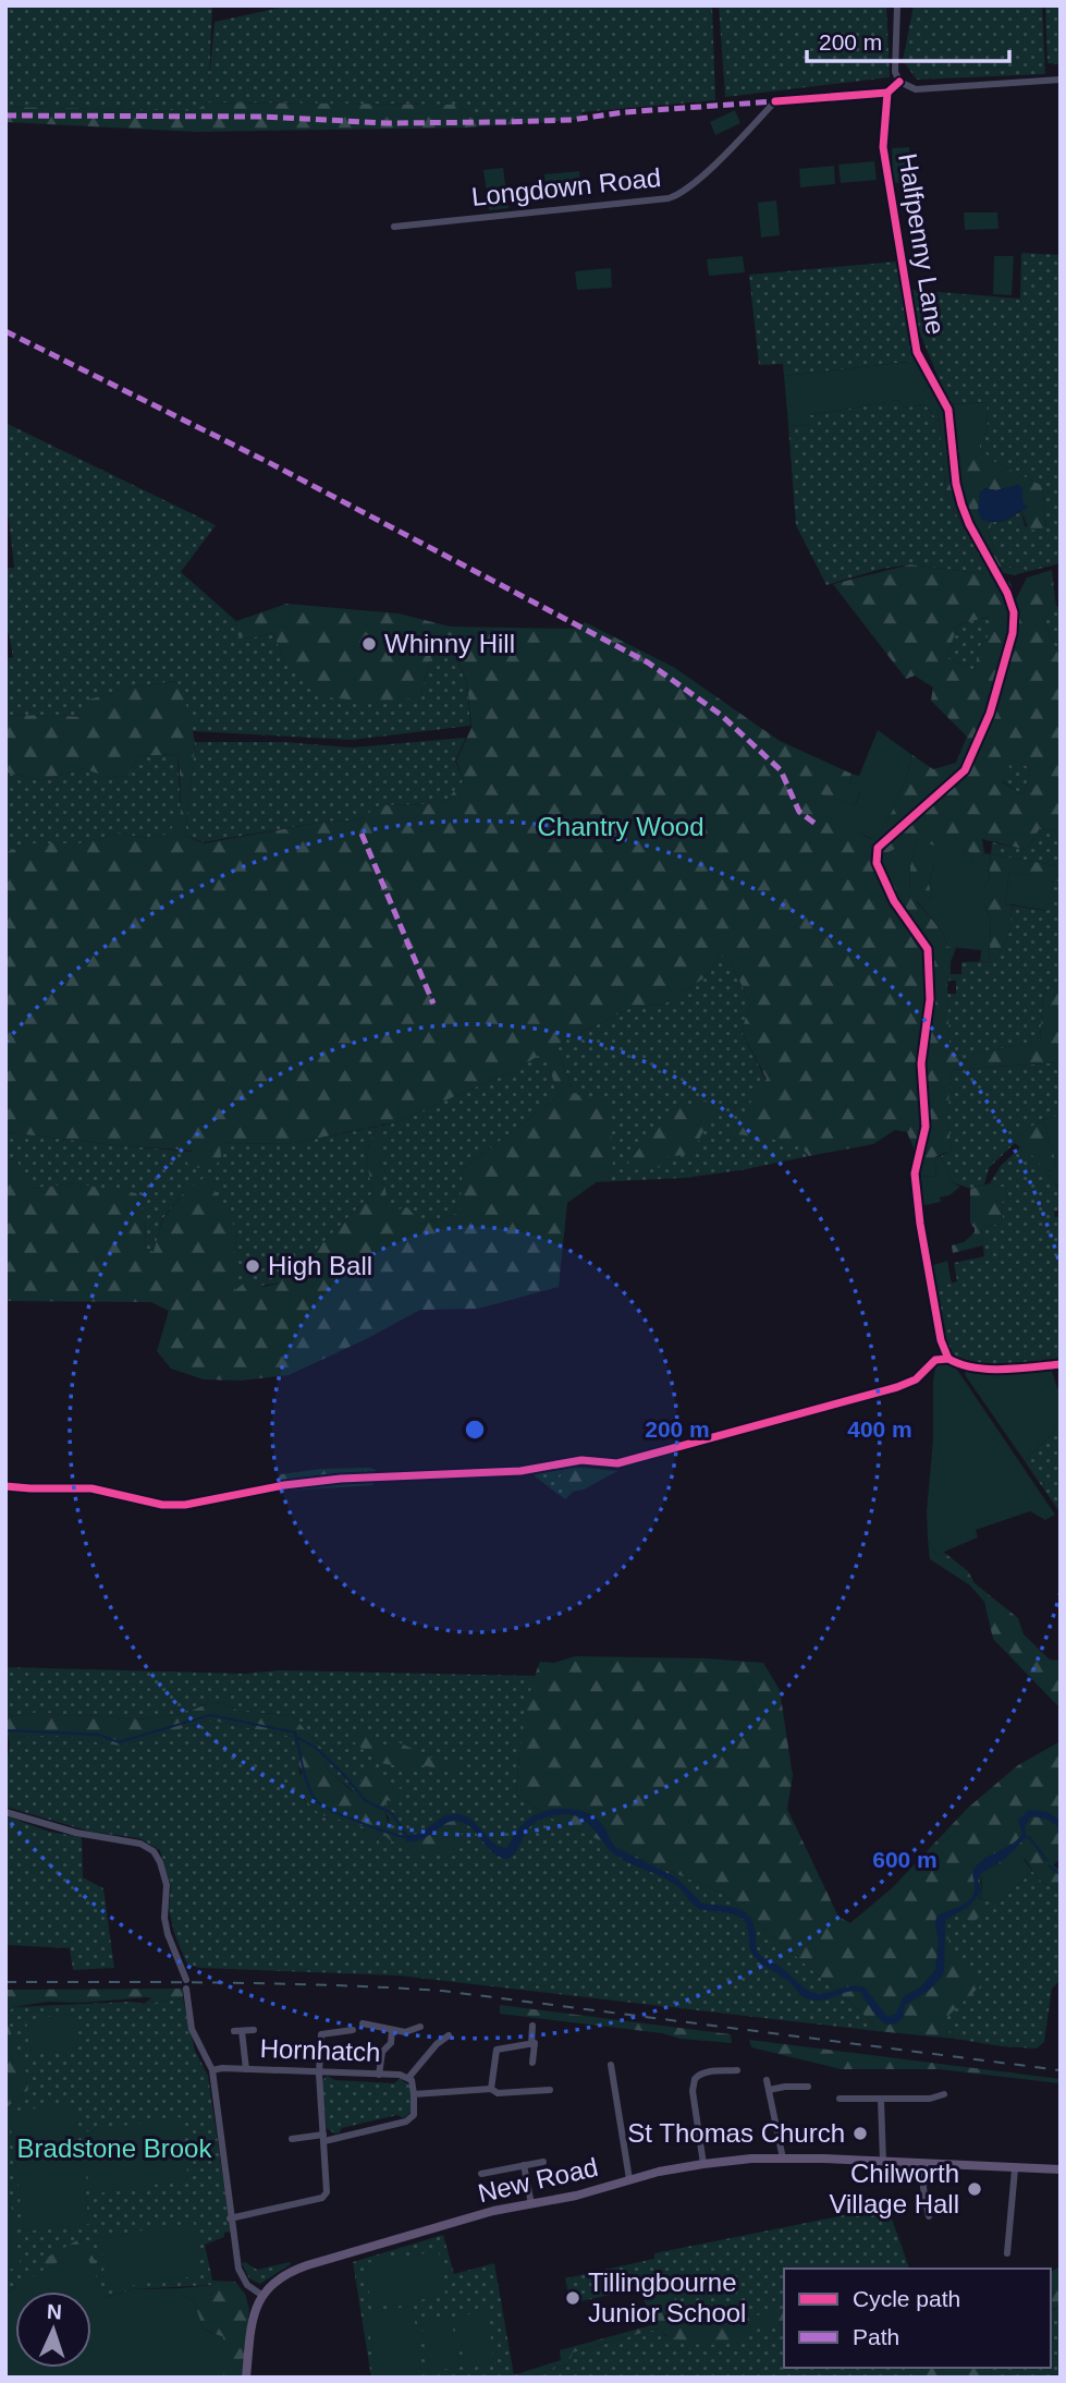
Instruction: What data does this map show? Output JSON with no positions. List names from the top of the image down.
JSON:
{
  "streets": {
    "main road": ["New Road"],
    "street": ["Longdown Road", "Halfpenny Lane", "Hornhatch"]
  },
  "crossings": [
    ["Longdown Road", "Halfpenny Lane"]
  ],
  "parks": ["Chantry Wood", "Bradstone Brook"],
  "places": [
    "Whinny Hill",
    "High Ball",
    "St Thomas Church",
    "Chilworth Village Hall",
    "Tillingbourne Junior School"
  ],
  "legend": ["Cycle path", "Path"],
  "scale_bar": "200 m",
  "north": "top",
  "rings": ["200 m", "400 m", "600 m"]
}
